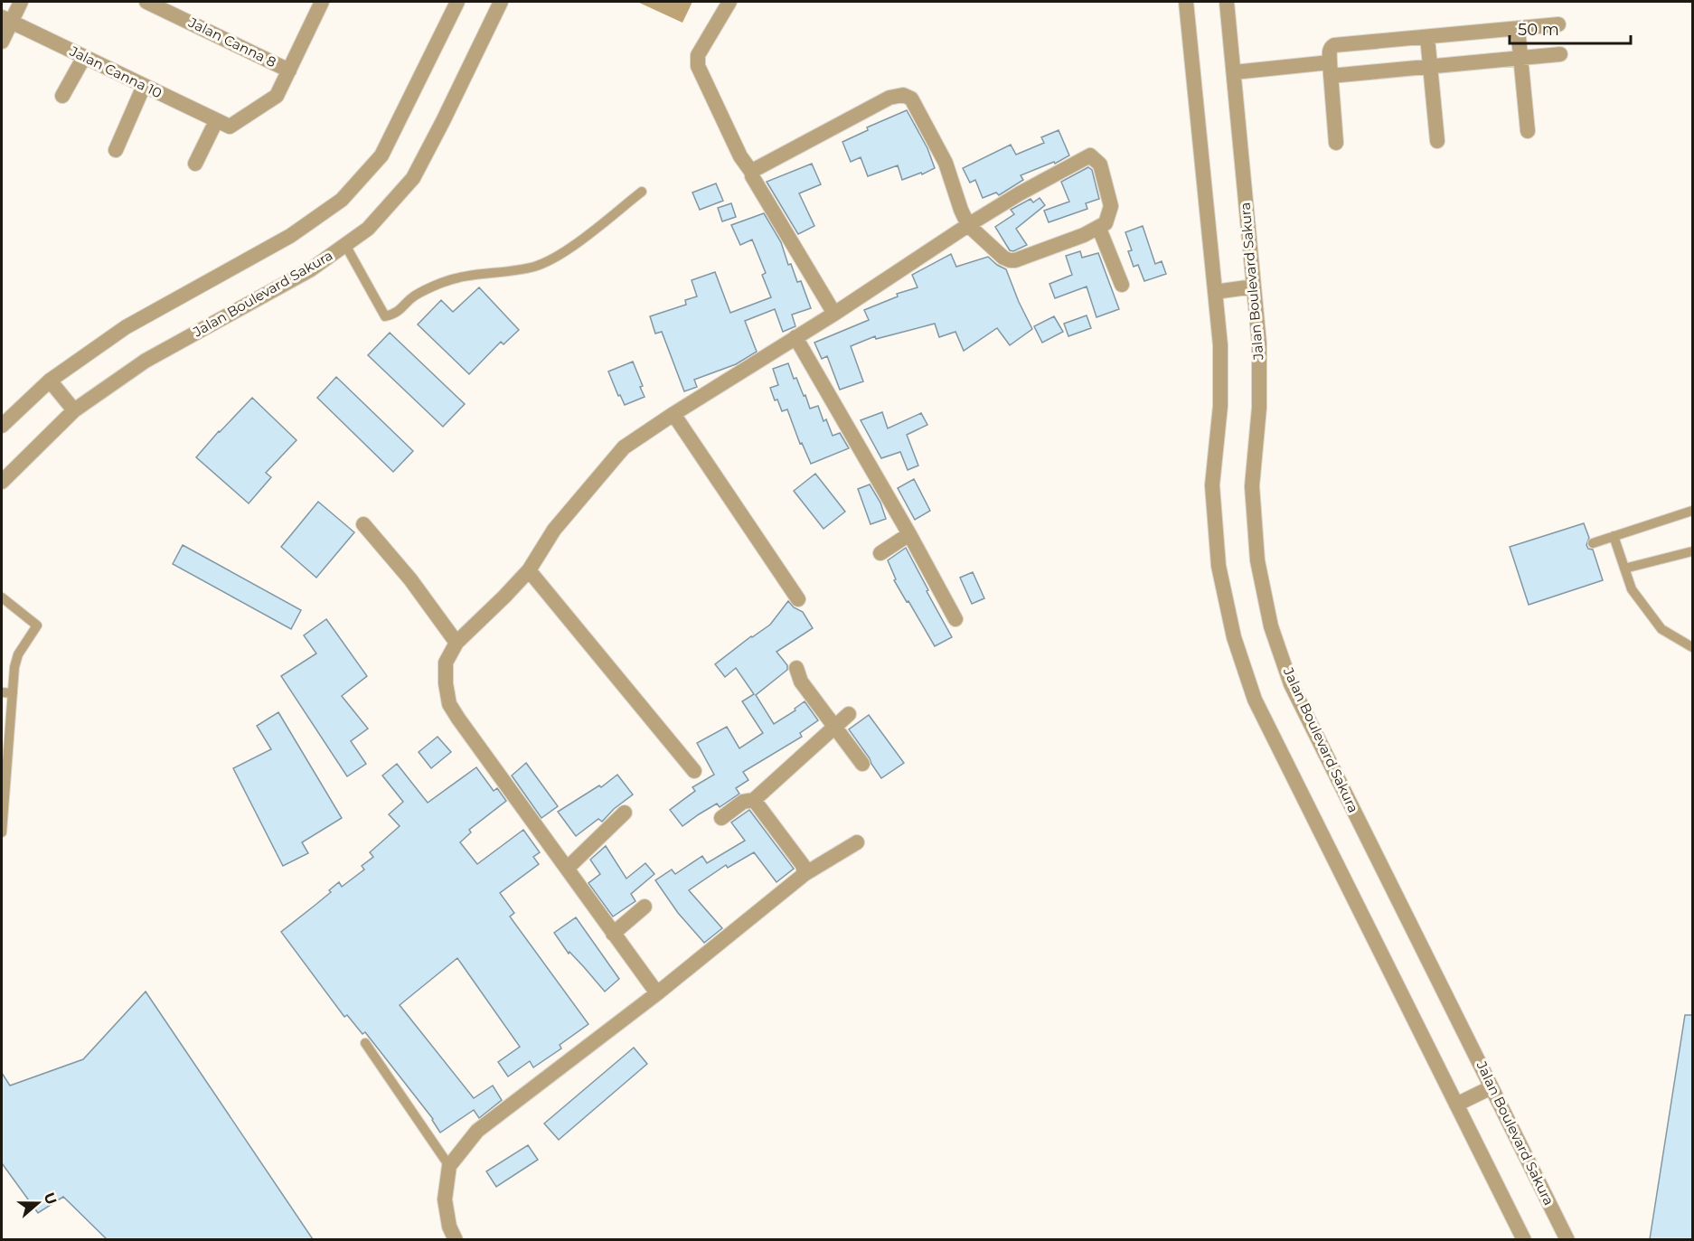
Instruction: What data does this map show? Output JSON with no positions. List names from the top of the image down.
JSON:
{
  "streets": {
    "street": ["Jalan Canna 8", "Jalan Canna 10", "Jalan Boulevard Sakura"]
  },
  "scale_bar": "50 m",
  "north": "right"
}
